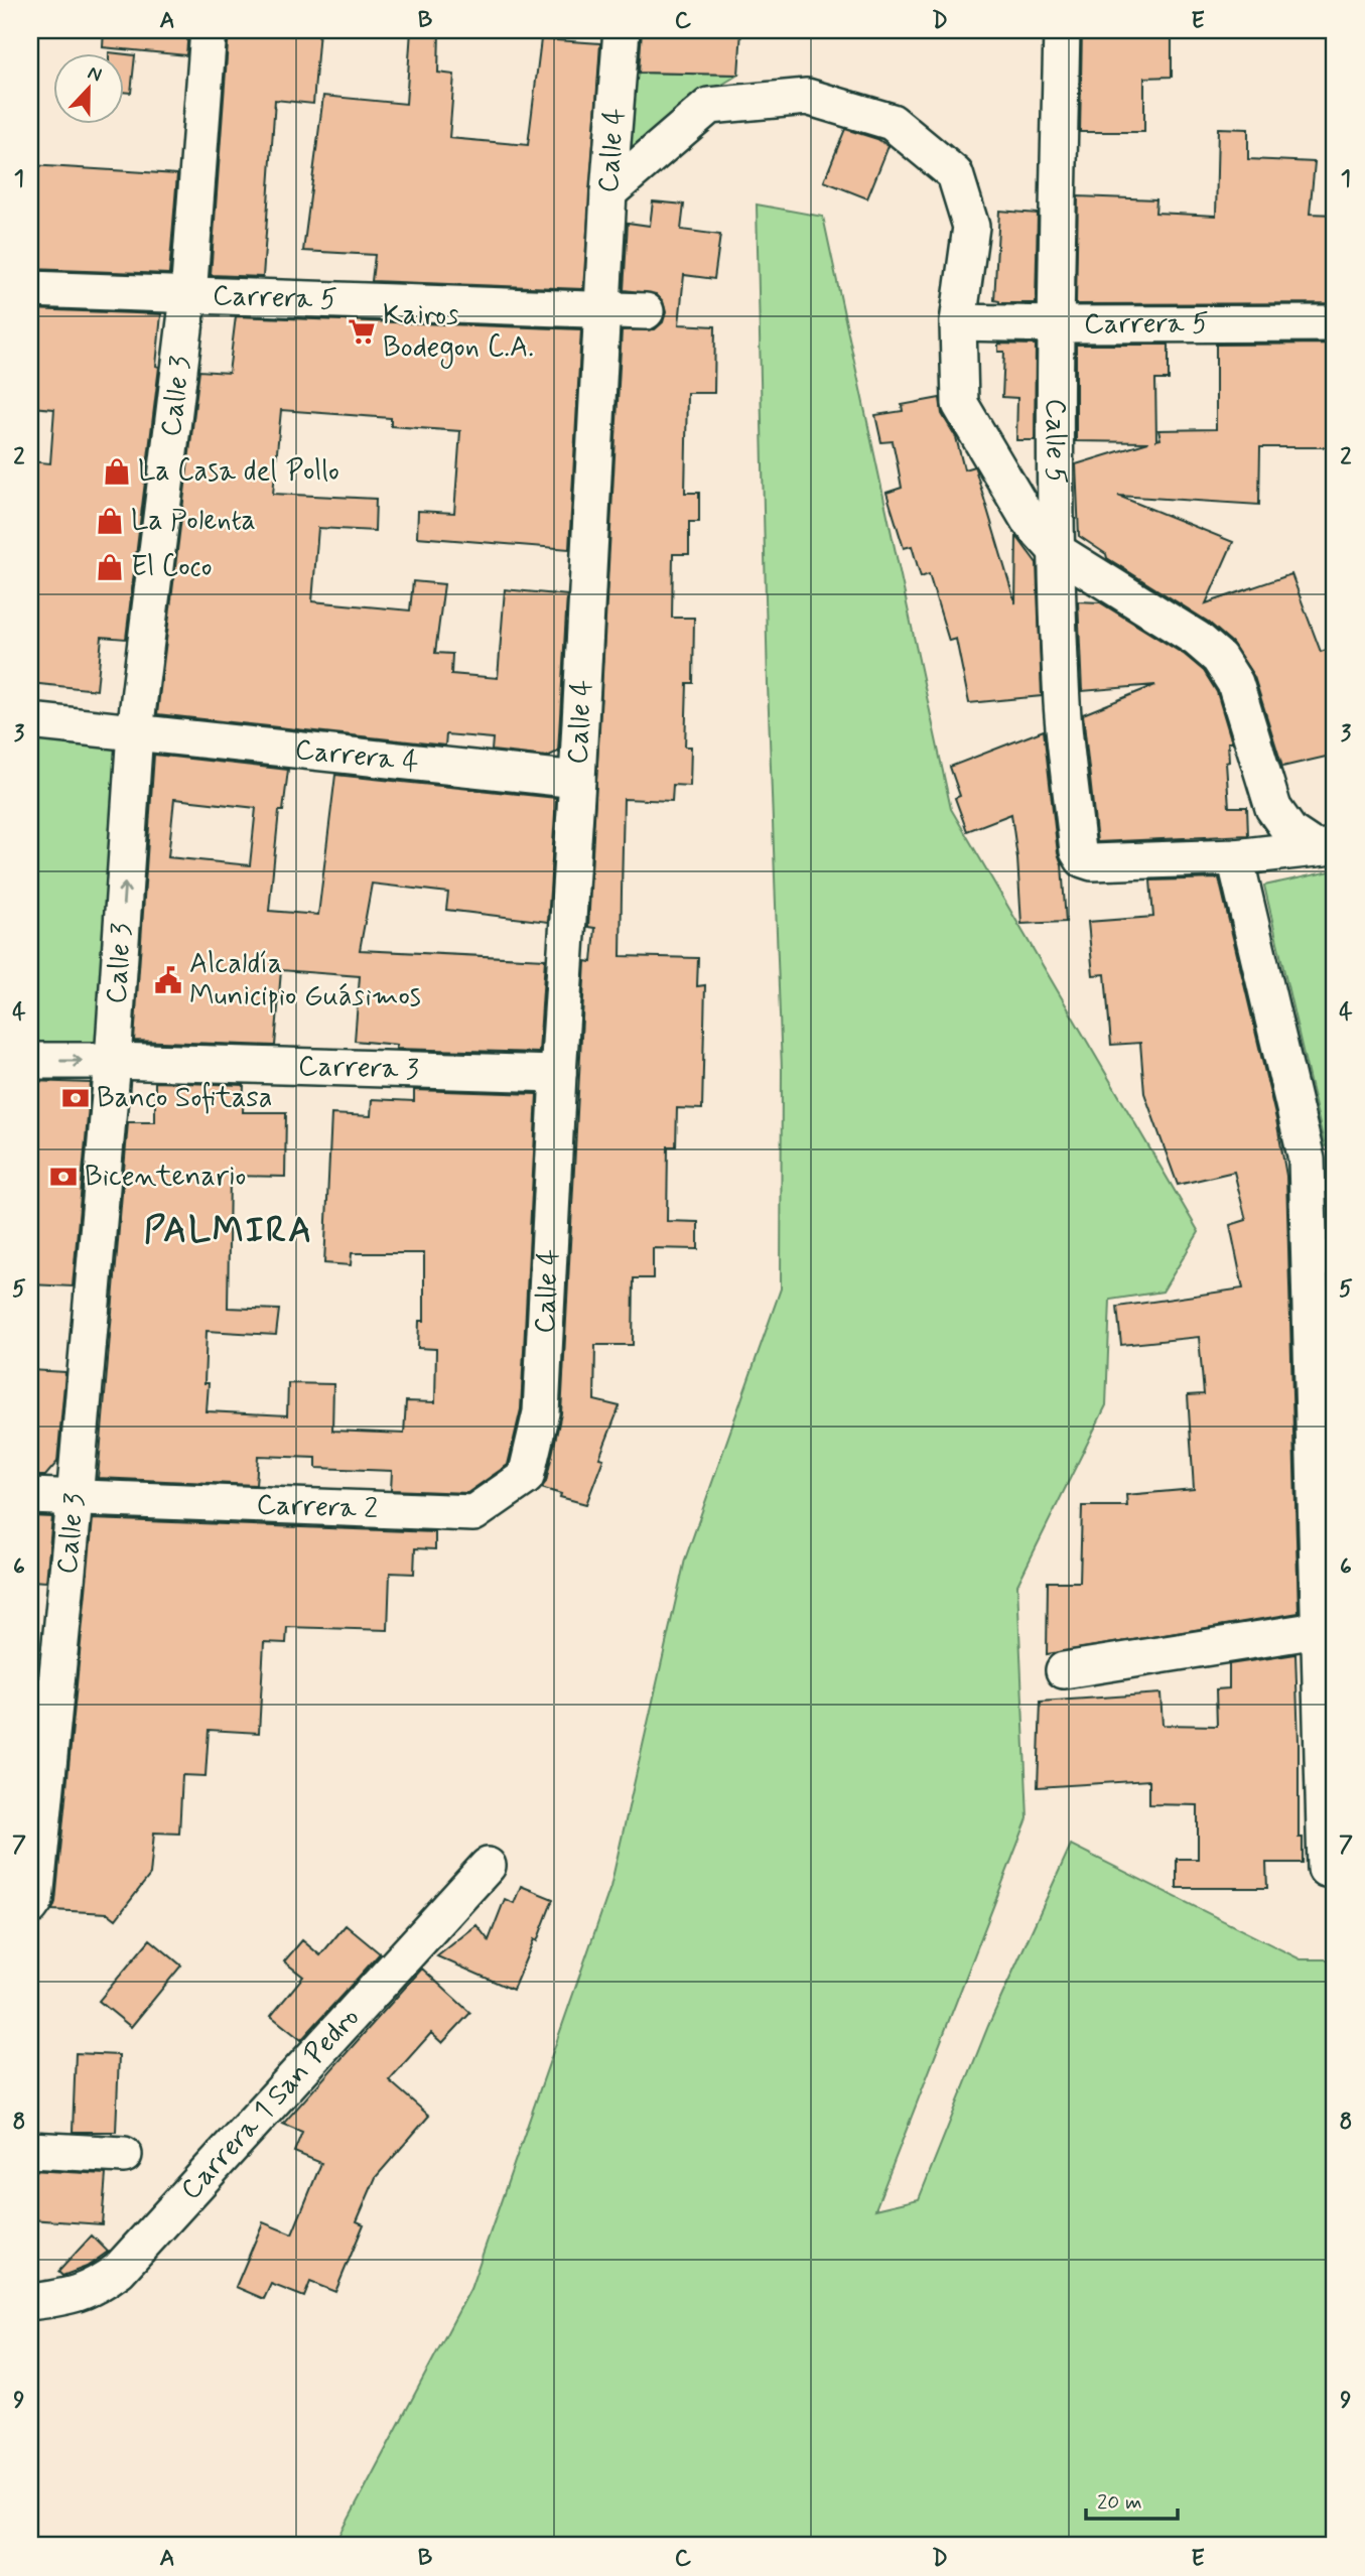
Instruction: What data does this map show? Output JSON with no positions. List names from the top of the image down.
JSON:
{
  "streets": {
    "street": [
      "Calle 4",
      "Carrera 5",
      "Calle 3",
      "Calle 5",
      "Carrera 4",
      "Carrera 3",
      "Carrera 2",
      "Carrera 1 San Pedro"
    ]
  },
  "crossings": [
    ["Calle 4", "Carrera 5"],
    ["Calle 4", "Carrera 4"],
    ["Calle 4", "Carrera 3"],
    ["Calle 4", "Carrera 2"],
    ["Carrera 5", "Calle 3"],
    ["Carrera 5", "Calle 5"],
    ["Calle 3", "Carrera 4"],
    ["Calle 3", "Carrera 3"],
    ["Calle 3", "Carrera 2"]
  ],
  "districts": ["PALMIRA"],
  "places": {
    "supermarket": ["Kairos Bodegon C.A."],
    "shop": ["La Casa del Pollo", "La Polenta", "El Coco"],
    "public building": ["Alcaldía Municipio Guásimos"],
    "bank": ["Banco Sofitasa", "Bicentenario"]
  },
  "scale_bar": "20 m",
  "north": "top",
  "grid": {
    "columns": [
      "A",
      "B",
      "C",
      "D",
      "E"
    ],
    "rows": [
      "1",
      "2",
      "3",
      "4",
      "5",
      "6",
      "7",
      "8",
      "9"
    ]
  }
}
